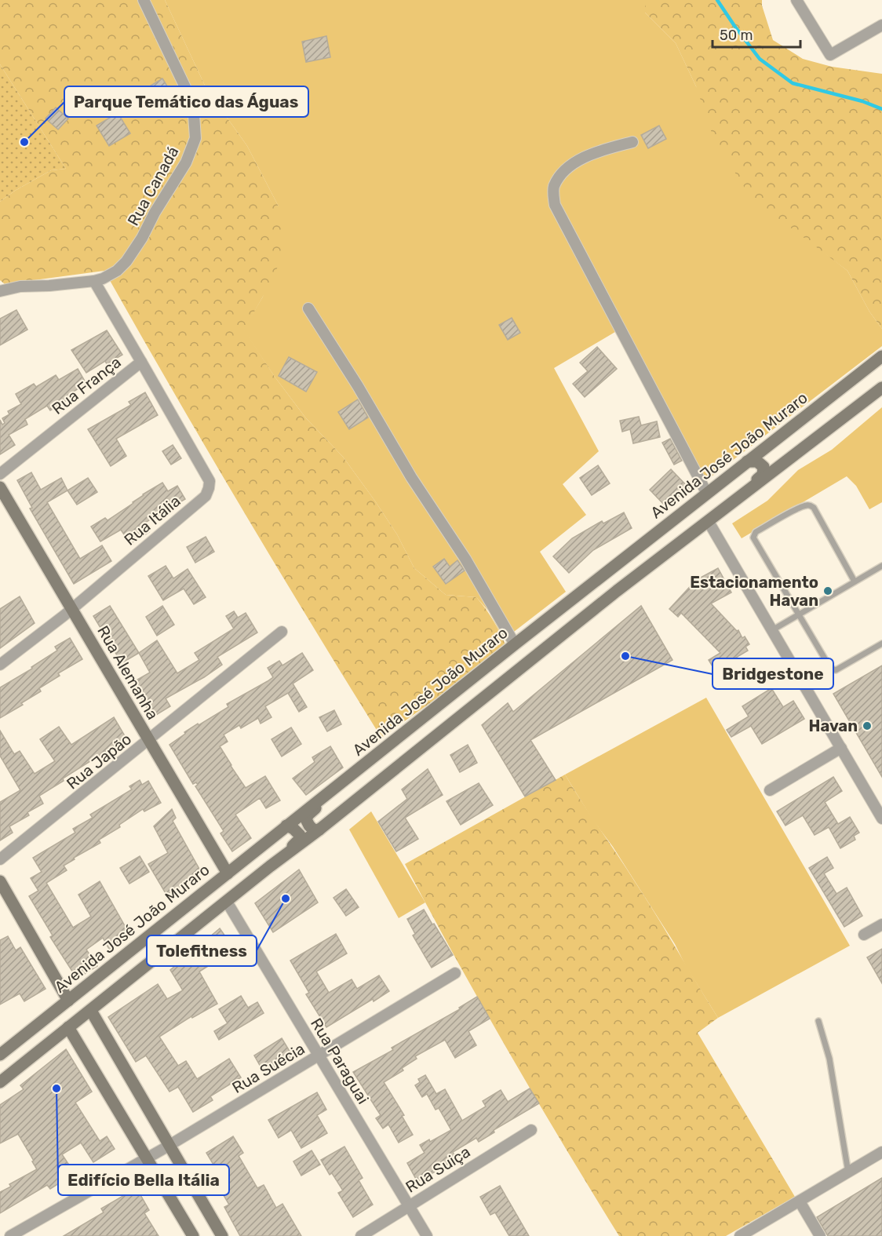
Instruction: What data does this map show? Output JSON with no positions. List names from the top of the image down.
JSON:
{
  "streets": {
    "main road": ["Avenida José João Muraro", "Rua Alemanha"],
    "street": [
      "Rua Canadá",
      "Rua França",
      "Rua Itália",
      "Rua Japão",
      "Rua Paraguai",
      "Rua Suécia",
      "Rua Suiça"
    ]
  },
  "crossings": [
    ["Rua Canadá", "Rua França"],
    ["Rua França", "Rua Itália"],
    ["Avenida José João Muraro", "Rua Alemanha"],
    ["Rua Itália", "Rua Alemanha"],
    ["Rua Alemanha", "Rua Japão"],
    ["Rua Paraguai", "Rua Suécia"],
    ["Rua Paraguai", "Rua Suiça"]
  ],
  "places": [
    "Parque Temático das Águas",
    "Estacionamento Havan",
    "Bridgestone",
    "Havan",
    "Tolefitness",
    "Edifício Bella Itália"
  ],
  "scale_bar": "50 m"
}
